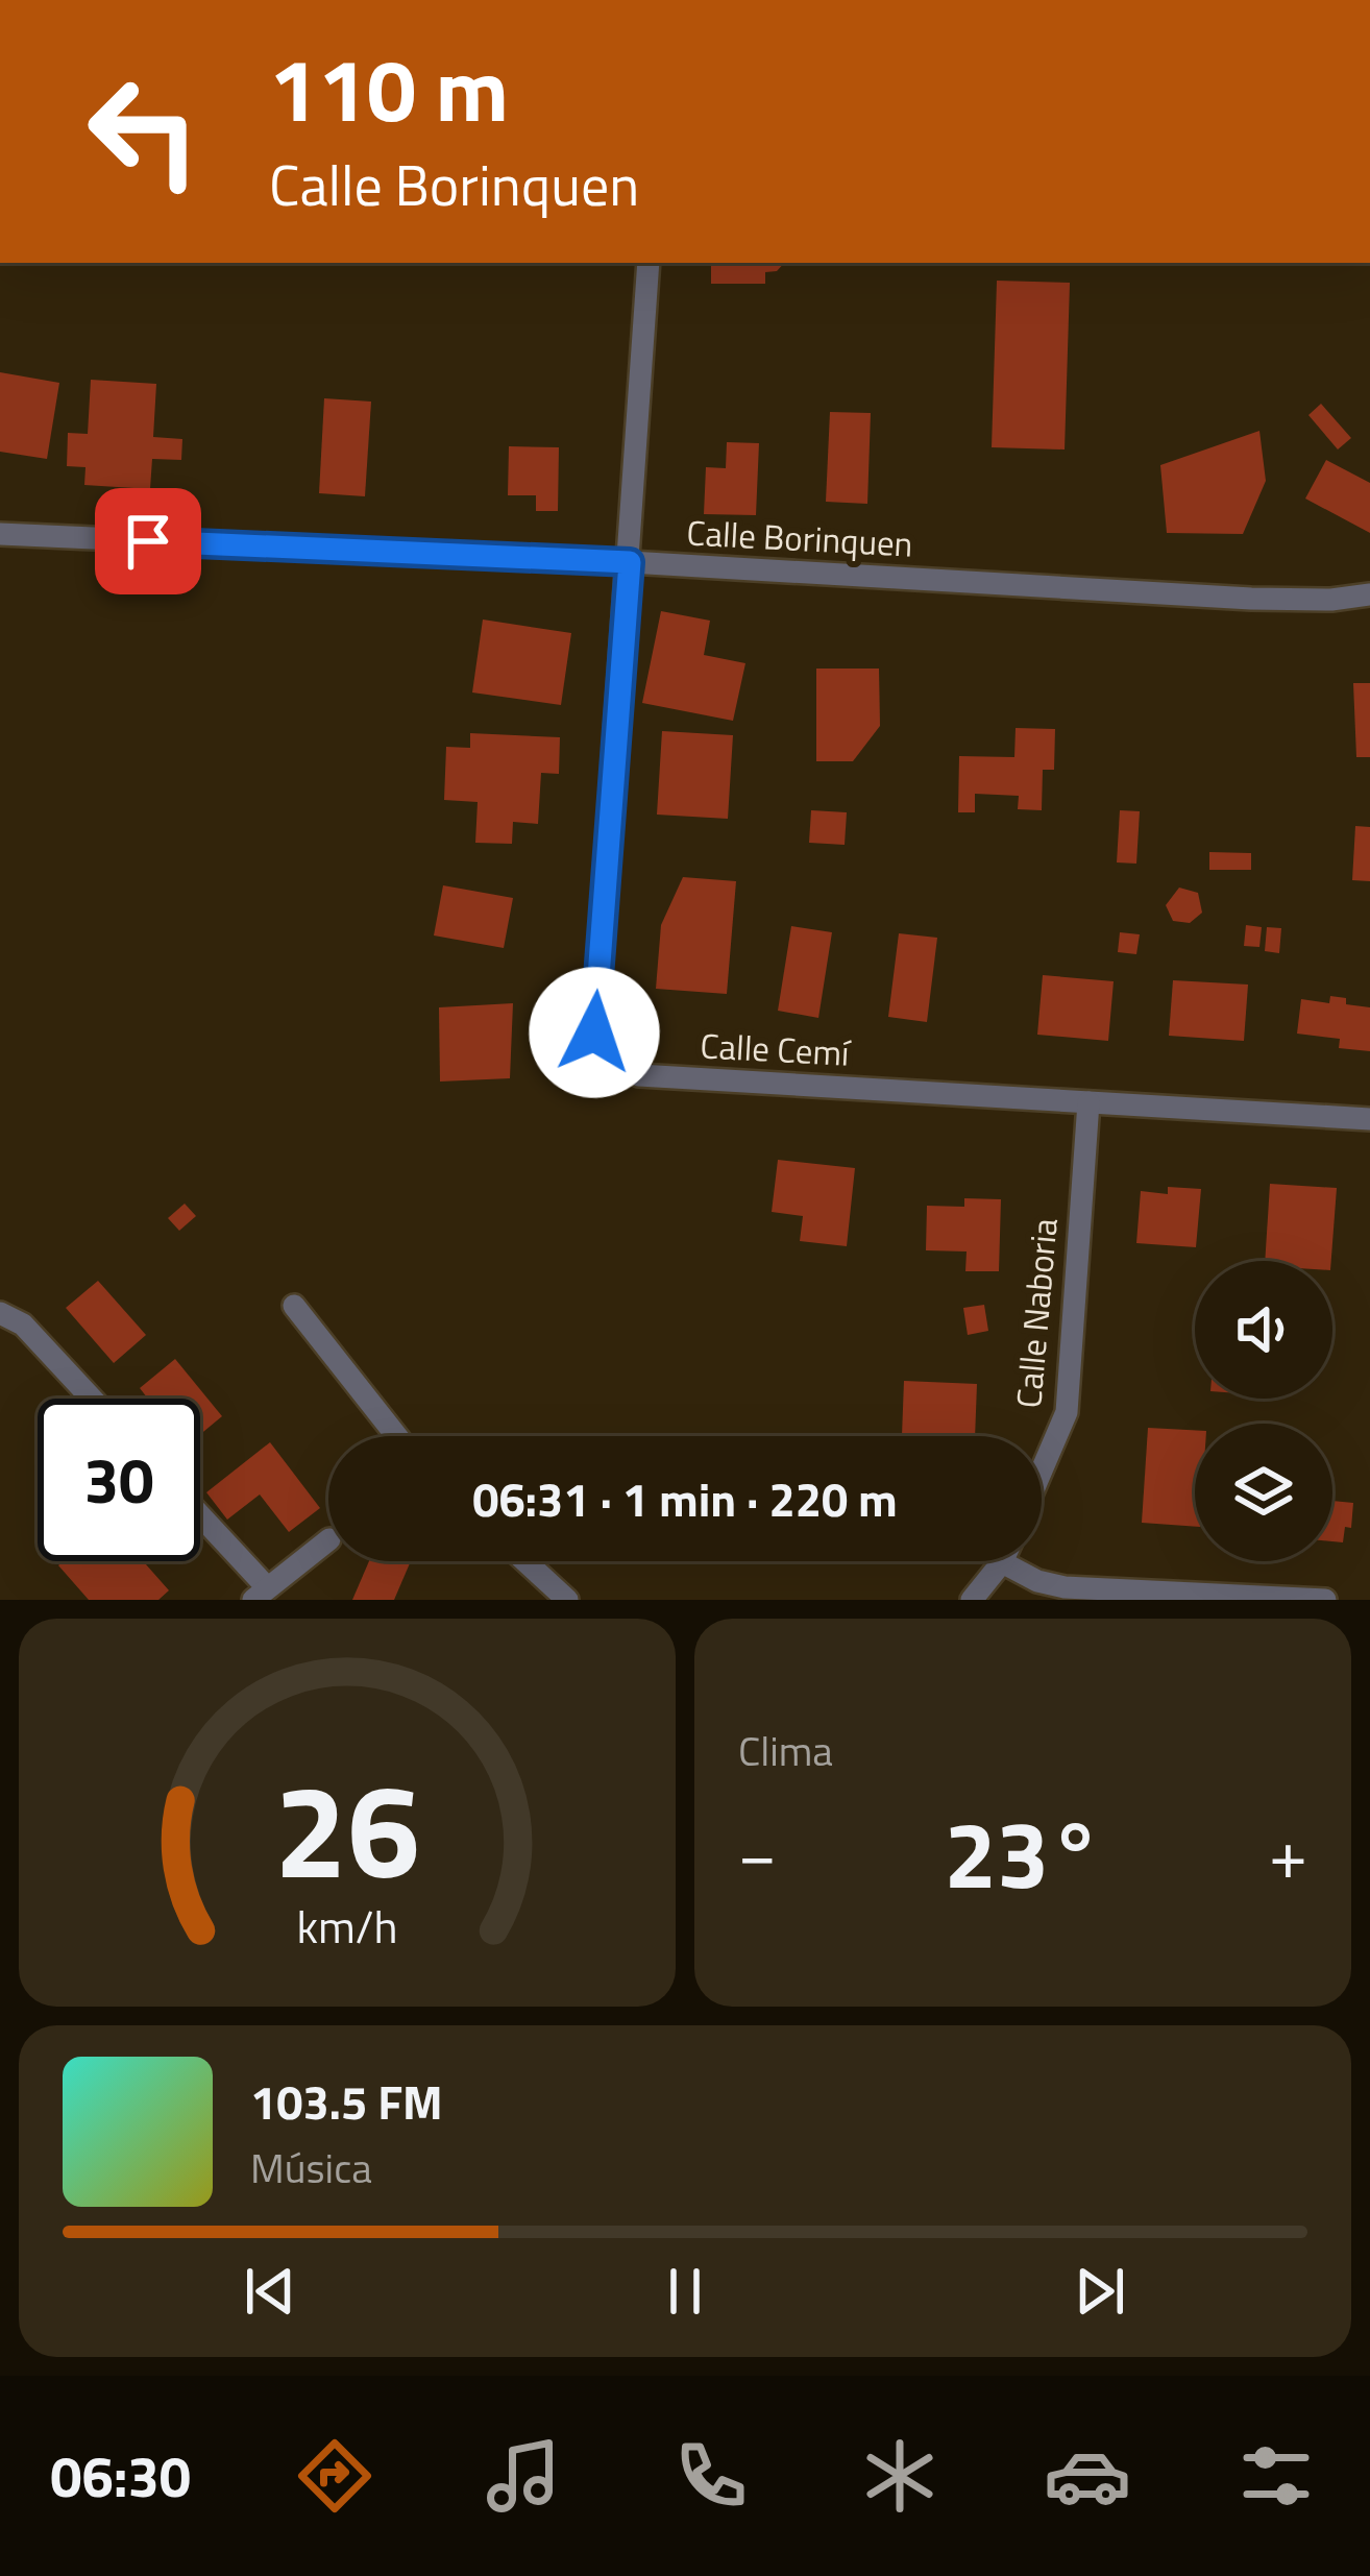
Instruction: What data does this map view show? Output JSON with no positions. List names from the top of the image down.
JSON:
{
  "streets": {
    "street": ["Calle Borinquen", "Calle Cemí", "Calle Naboria"]
  },
  "crossings": [
    ["Calle Borinquen", "Calle Cemí"],
    ["Calle Cemí", "Calle Naboria"]
  ],
  "page": {
    "turn": ["110 m", "Calle Borinquen"],
    "limit": "30",
    "trip": "06:31 · 1 min · 220 m",
    "tile": "Clima",
    "heat": ["−", "23°", "+"],
    "song": ["103.5 FM", "Música"],
    "tabs": "06:30",
    "gauge": ["26", "km/h"]
  }
}
